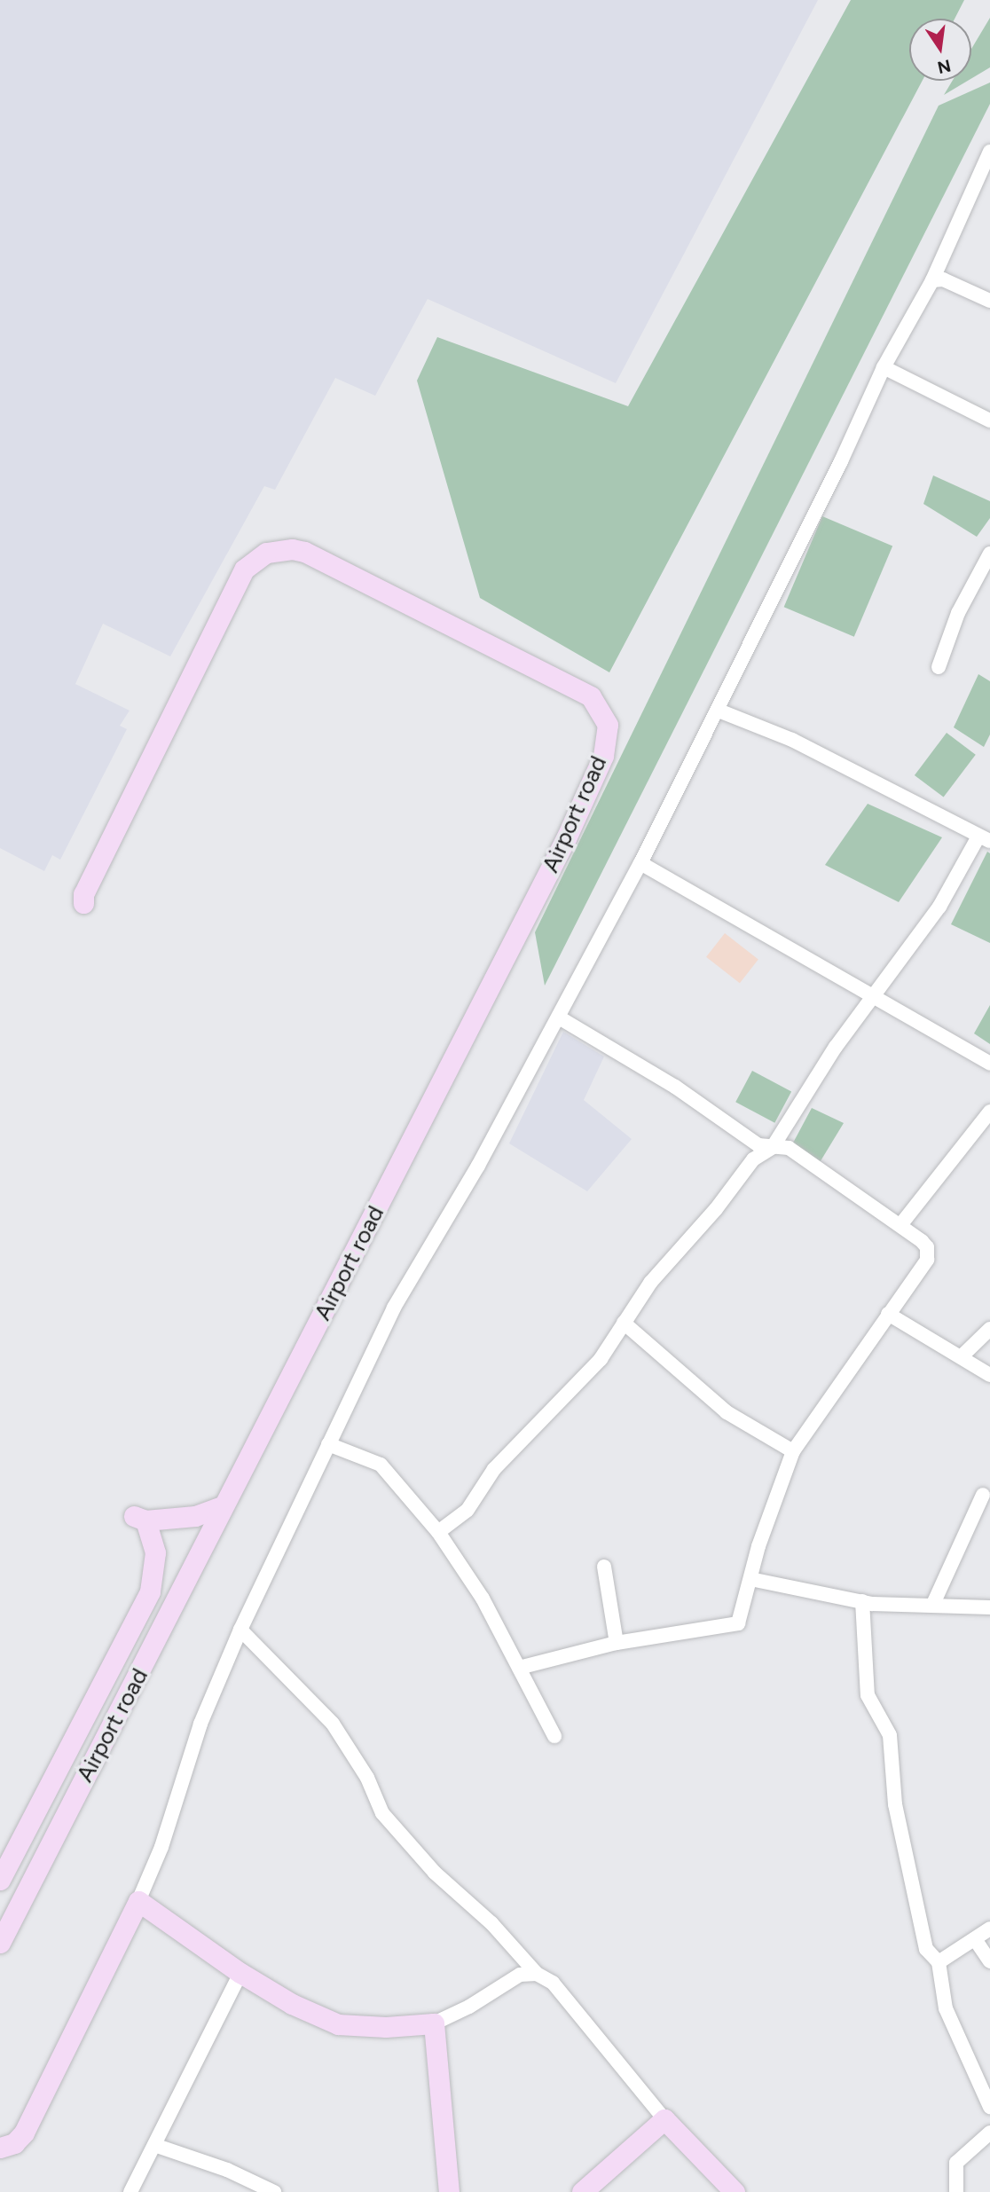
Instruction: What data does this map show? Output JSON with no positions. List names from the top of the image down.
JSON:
{
  "streets": {
    "main road": ["Airport road"]
  },
  "north": "bottom"
}
